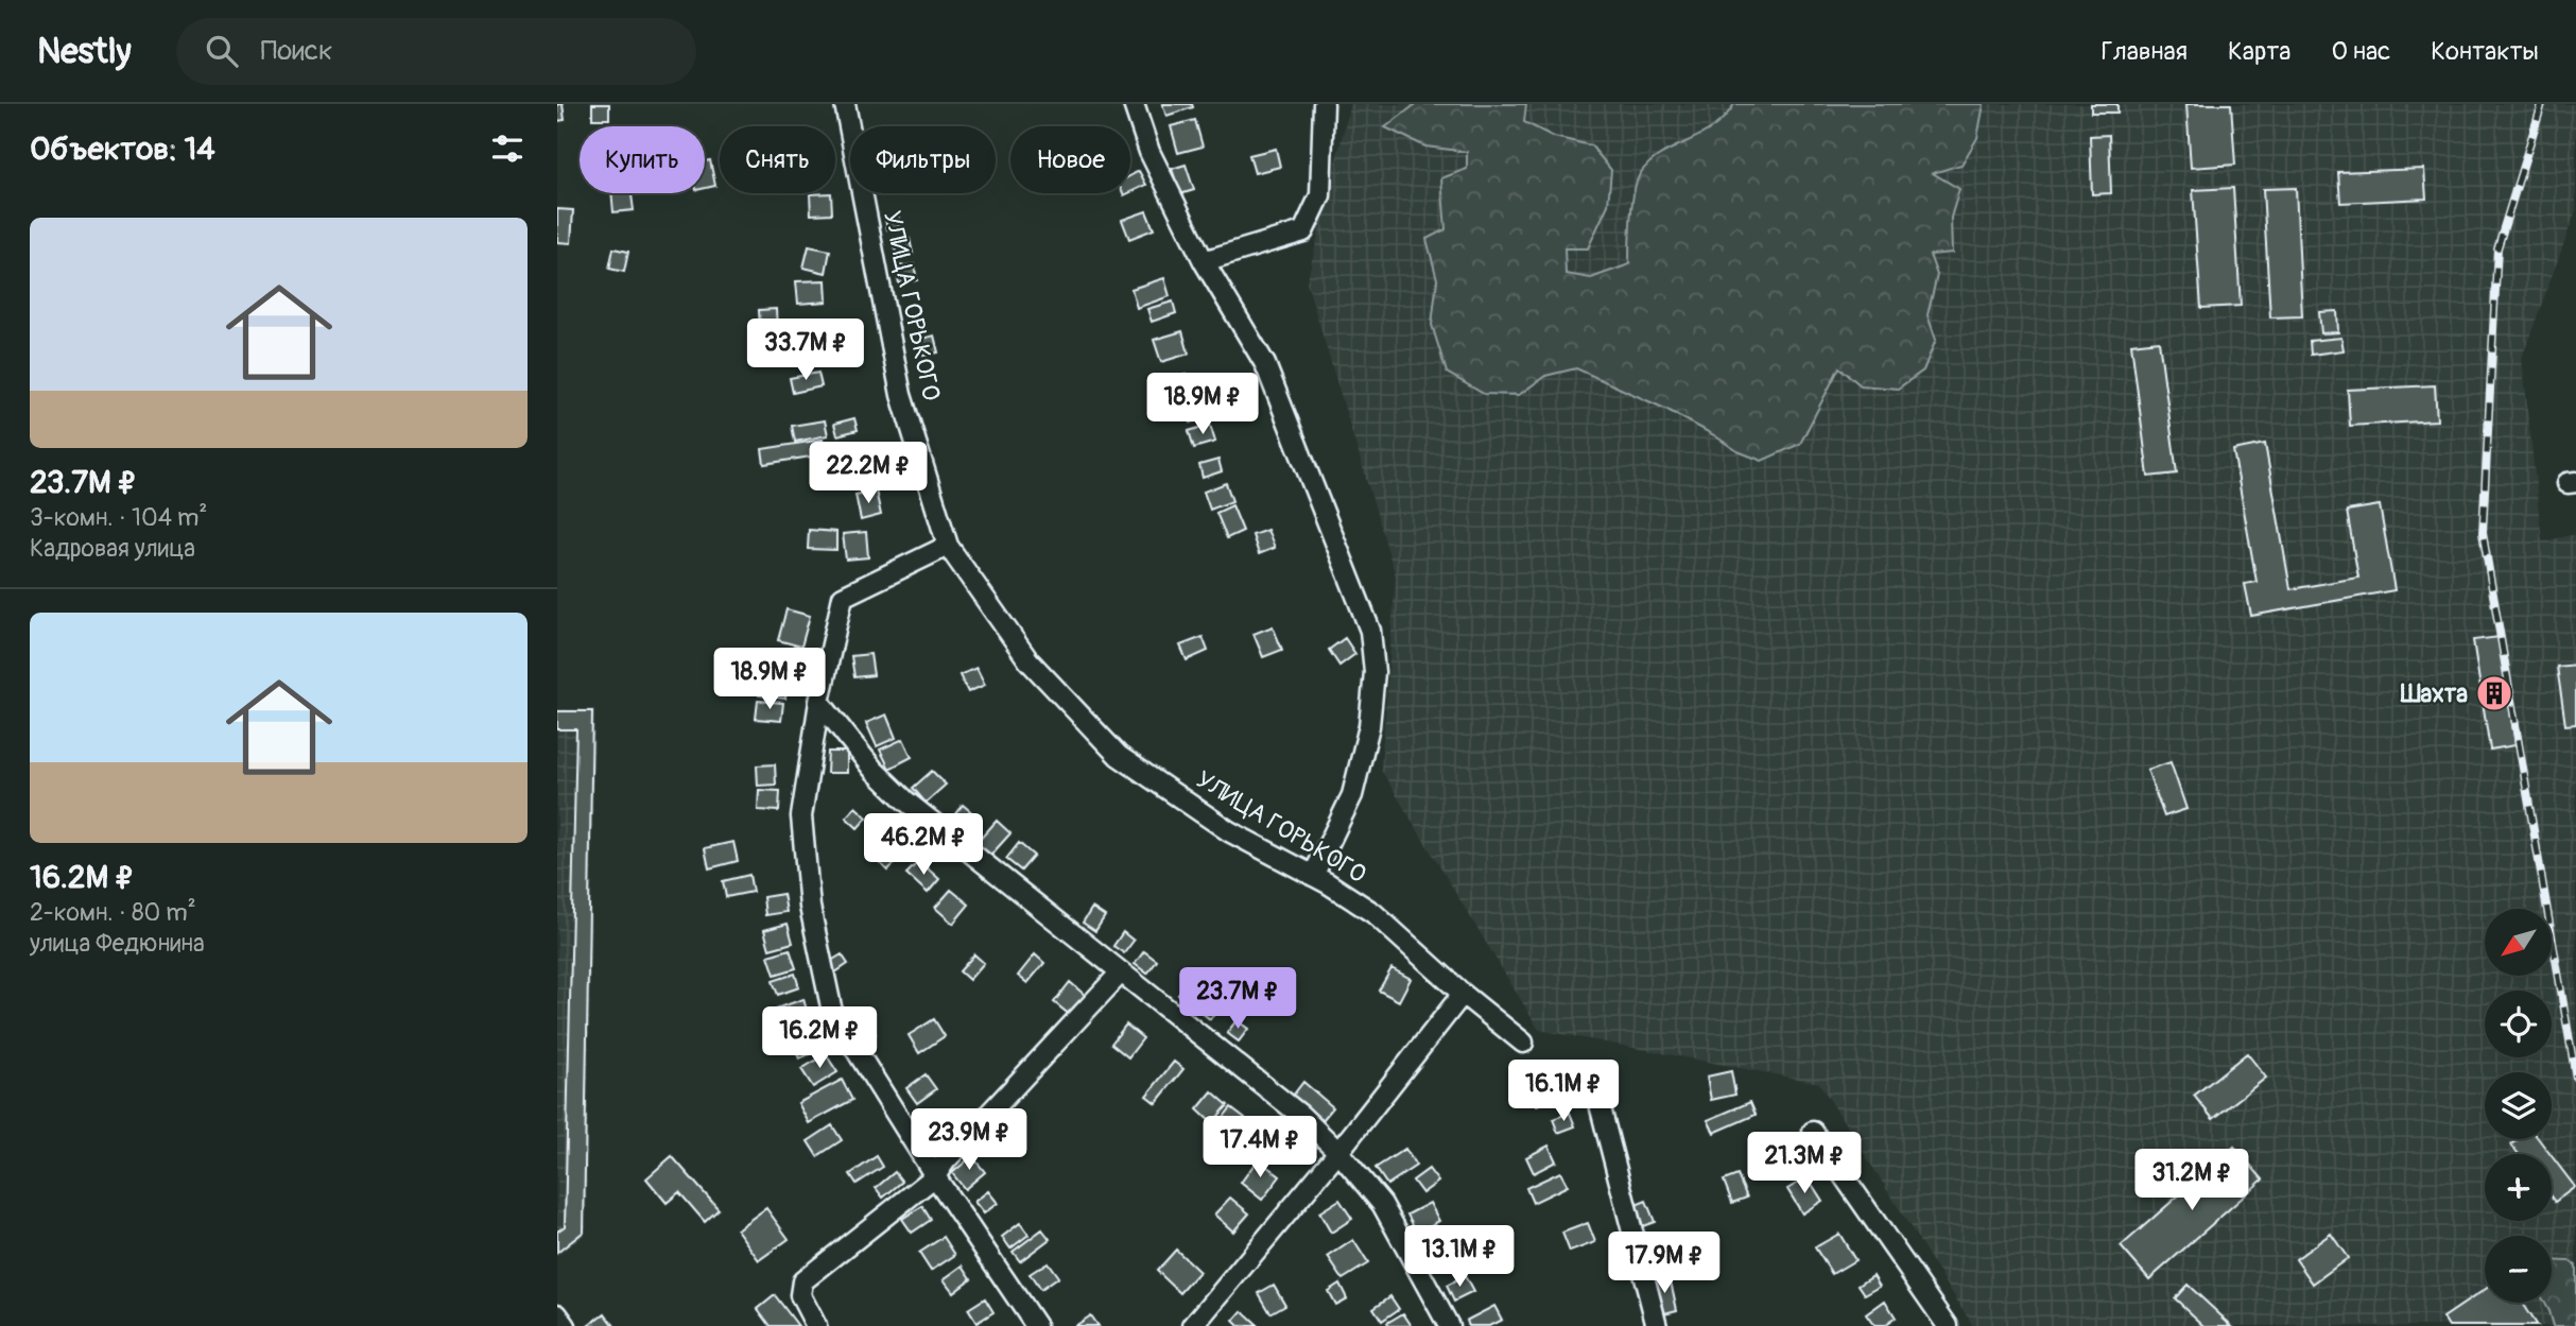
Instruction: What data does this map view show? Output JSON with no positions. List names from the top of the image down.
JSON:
{
  "streets": {
    "street": ["УЛИЦА ГОРЬКОГО"]
  },
  "places": {
    "building": ["Шахта"]
  },
  "north": "bottom left",
  "page": {
    "header": "Nestly",
    "search": "Поиск",
    "nav": [
      "Главная",
      "Карта",
      "О нас",
      "Контакты"
    ],
    "heading": "Объектов: 14",
    "chip": [
      "Купить",
      "Снять",
      "Фильтры",
      "Новое"
    ],
    "list": [
      {
        "name": "23.7M ₽",
        "note": "3-комн. · 104 m² · Кадровая улица"
      },
      {
        "name": "16.2M ₽",
        "note": "2-комн. · 80 m² · улица Федюнина"
      }
    ],
    "price": [
      "33.7M ₽",
      "18.9M ₽",
      "22.2M ₽",
      "18.9M ₽",
      "46.2M ₽",
      "23.7M ₽",
      "16.2M ₽",
      "16.1M ₽",
      "23.9M ₽",
      "17.4M ₽",
      "21.3M ₽",
      "31.2M ₽",
      "13.1M ₽",
      "17.9M ₽"
    ],
    "map_buttons": ["+", "−"]
  }
}
